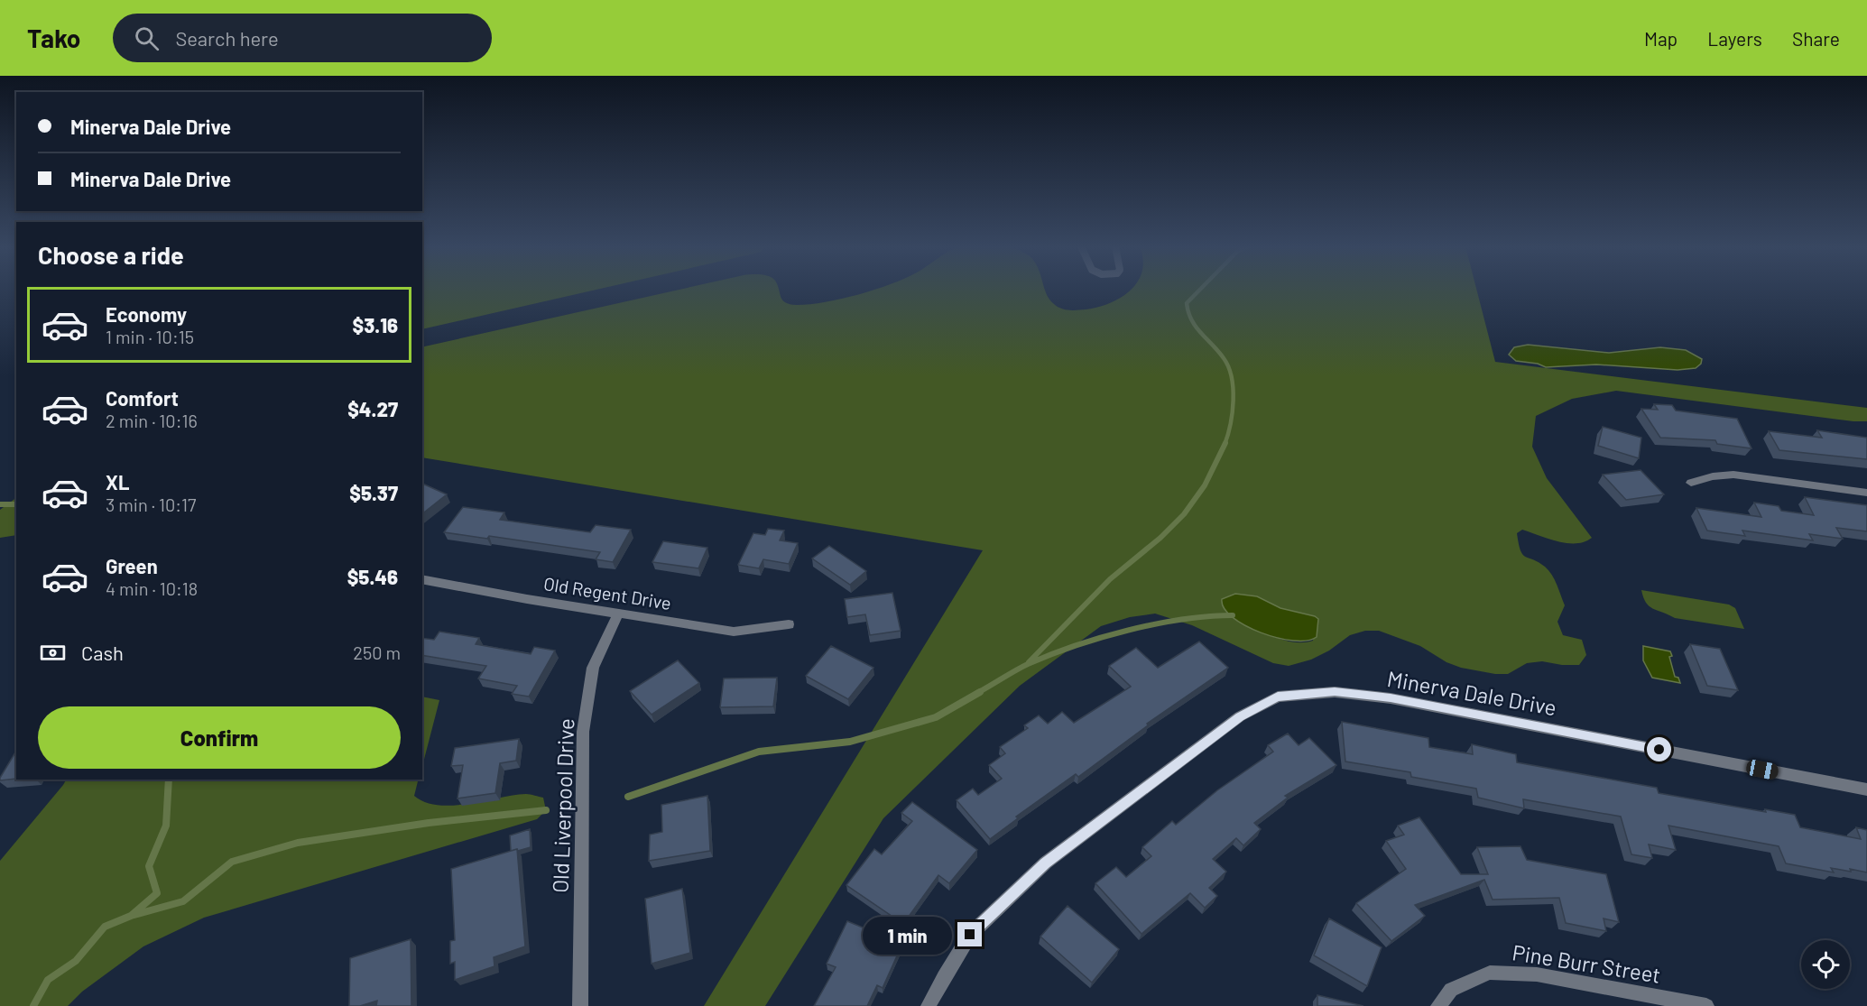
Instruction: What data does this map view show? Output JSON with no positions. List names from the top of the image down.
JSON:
{
  "streets": {
    "street": [
      "Old Regent Drive",
      "Minerva Dale Drive",
      "Old Liverpool Drive",
      "Pine Burr Street"
    ]
  },
  "crossings": [
    ["Old Regent Drive", "Old Liverpool Drive"]
  ],
  "page": {
    "header": "Tako",
    "search": "Search here",
    "nav": ["Map", "Layers", "Share"],
    "banner": ["Minerva Dale Drive", "Minerva Dale Drive"],
    "heading": "Choose a ride",
    "list": [
      {
        "name": "Economy",
        "note": "1 min · 10:15",
        "value": "$3.16"
      },
      {
        "name": "Comfort",
        "note": "2 min · 10:16",
        "value": "$4.27"
      },
      {
        "name": "XL",
        "note": "3 min · 10:17",
        "value": "$5.37"
      },
      {
        "name": "Green",
        "note": "4 min · 10:18",
        "value": "$5.46"
      }
    ],
    "pay": ["Cash", "250 m"],
    "buttons": "Confirm",
    "bubble": "1 min"
  }
}
